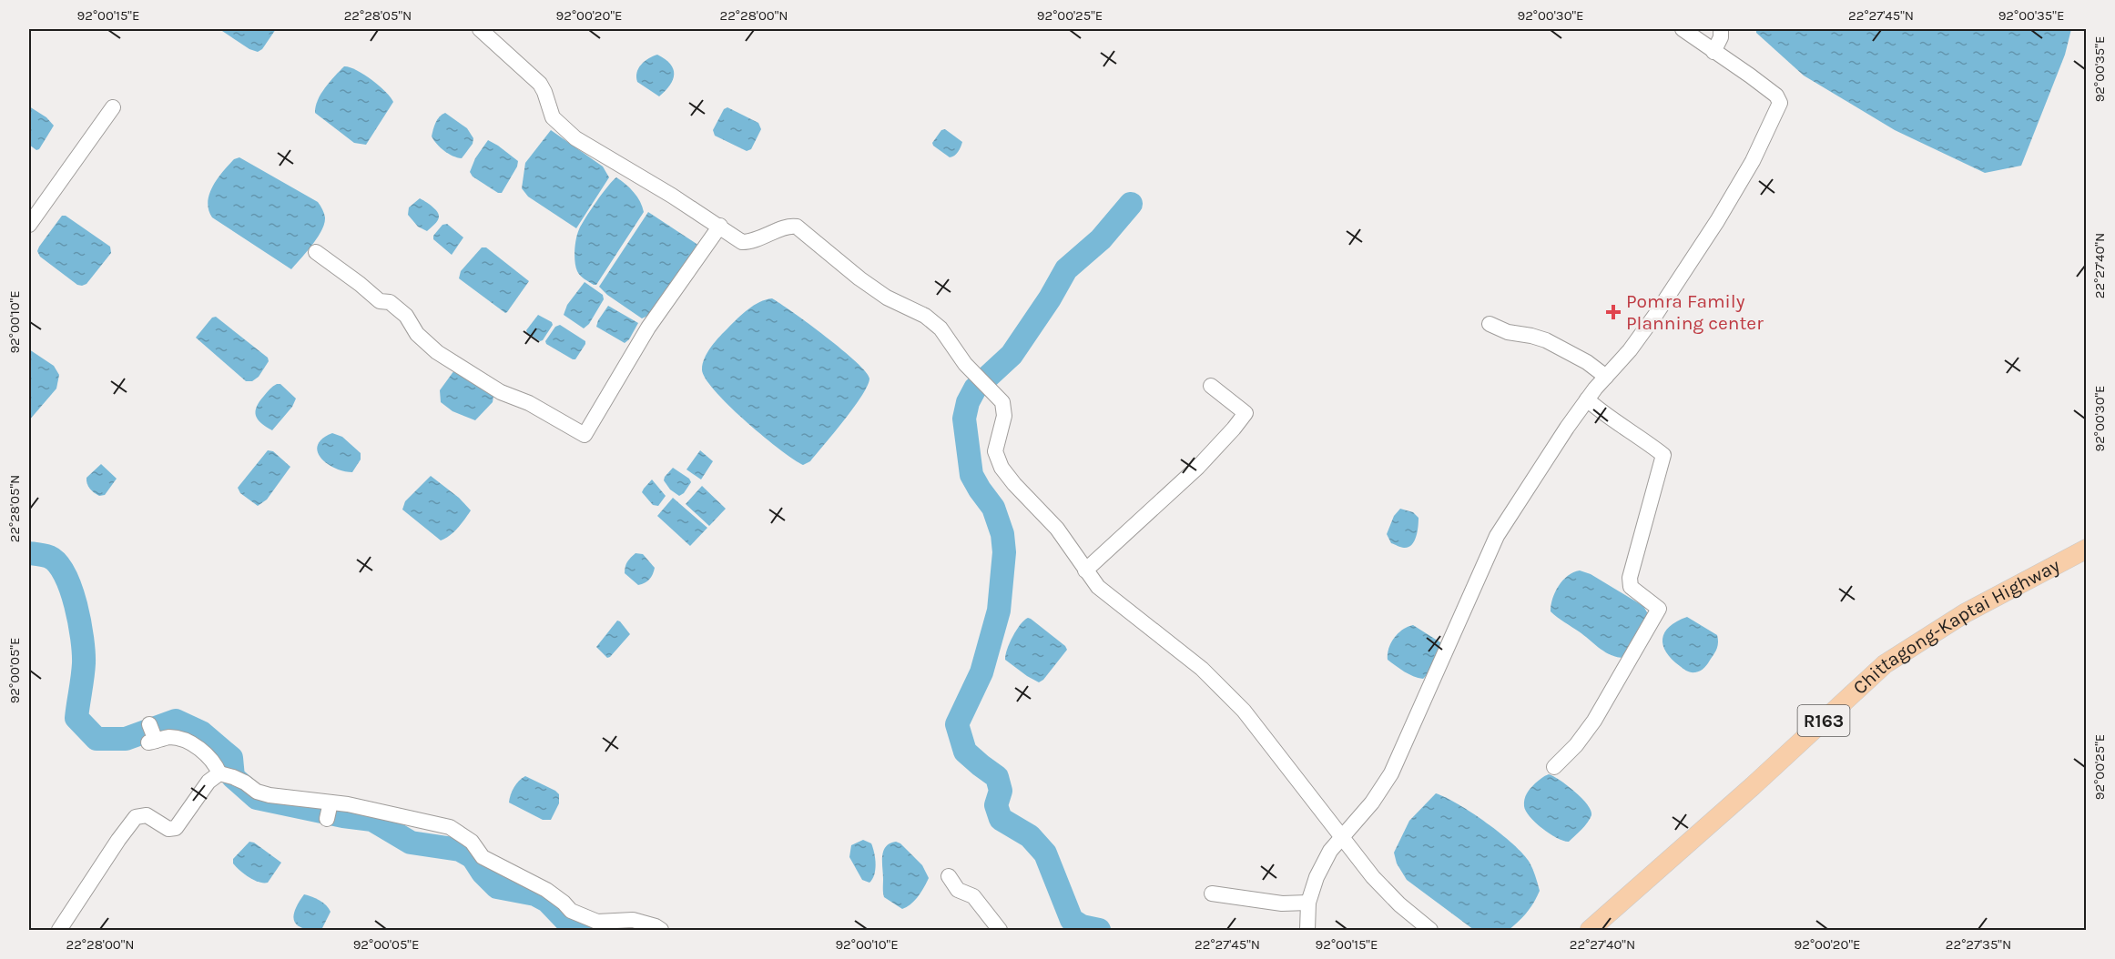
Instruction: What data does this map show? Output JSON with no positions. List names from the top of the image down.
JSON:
{
  "streets": {
    "main road": ["Chittagong-Kaptai Highway", "R163"]
  },
  "places": {
    "health": ["Pomra Family Planning center"]
  },
  "coordinates": [
    "92°00'15\"E",
    "22°28'05\"N",
    "92°00'20\"E",
    "22°28'00\"N",
    "92°00'25\"E",
    "92°00'30\"E",
    "22°27'45\"N",
    "92°00'35\"E",
    "22°27'40\"N",
    "92°00'10\"E",
    "92°00'05\"E",
    "22°27'35\"N"
  ]
}
